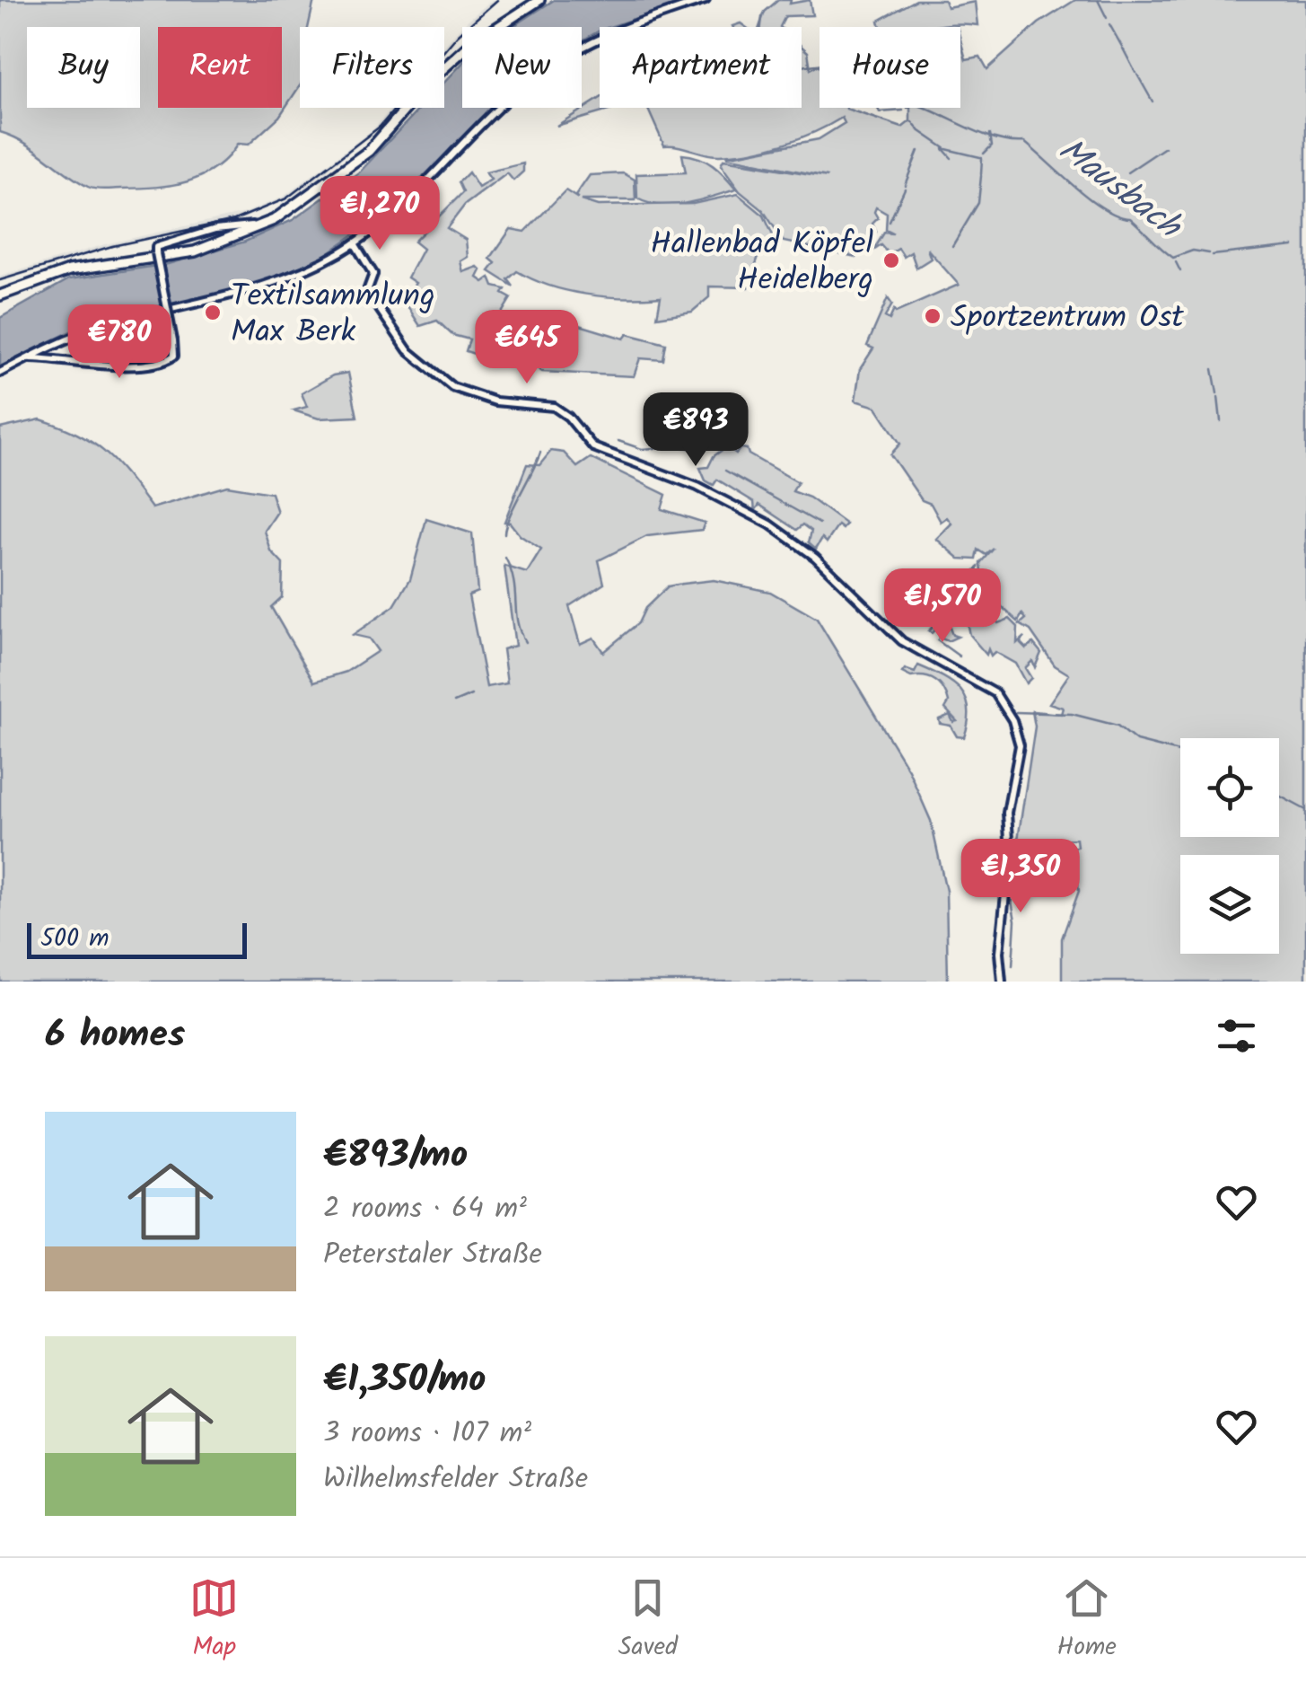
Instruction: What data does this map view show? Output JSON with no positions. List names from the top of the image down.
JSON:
{
  "water": ["Mausbach"],
  "places": ["Hallenbad Köpfel Heidelberg", "Textilsammlung Max Berk", "Sportzentrum Ost"],
  "scale_bar": "500 m",
  "page": {
    "chip": [
      "Buy",
      "Rent",
      "Filters",
      "New",
      "Apartment",
      "House"
    ],
    "price": [
      "€1,270",
      "€780",
      "€645",
      "€893",
      "€1,570",
      "€1,350"
    ],
    "scale": "500 m",
    "heading": "6 homes",
    "list": [
      {
        "name": "€893/mo",
        "note": "2 rooms · 64 m² · Peterstaler Straße"
      },
      {
        "name": "€1,350/mo",
        "note": "3 rooms · 107 m² · Wilhelmsfelder Straße"
      }
    ],
    "tabs": ["Map", "Saved", "Home"]
  }
}
